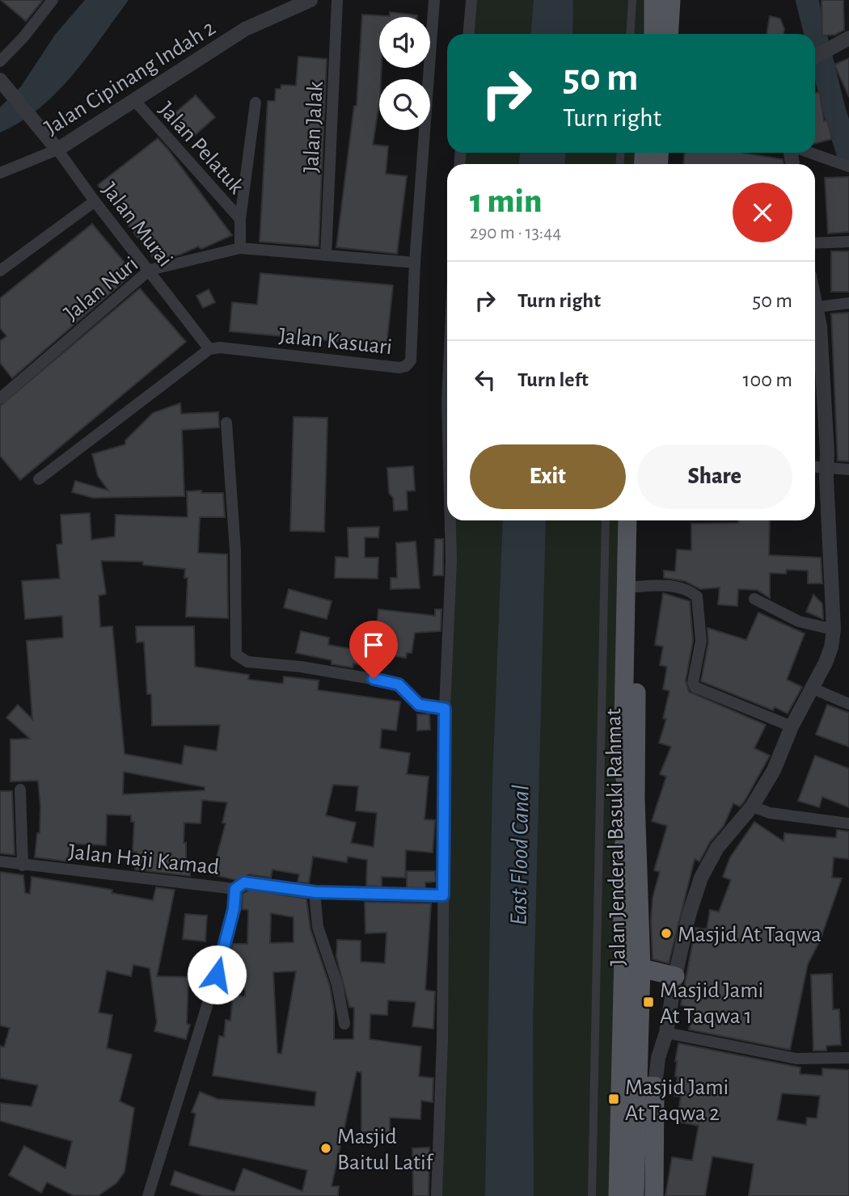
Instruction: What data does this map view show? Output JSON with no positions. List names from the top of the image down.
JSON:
{
  "streets": {
    "main road": ["Jalan Jenderal Basuki Rahmat"],
    "street": [
      "Jalan Cipinang Indah 2",
      "Jalan Jalak",
      "Jalan Pelatuk",
      "Jalan Murai",
      "Jalan Nuri",
      "Jalan Kasuari",
      "Jalan Haji Kamad"
    ]
  },
  "crossings": [
    ["Jalan Cipinang Indah 2", "Jalan Pelatuk"],
    ["Jalan Cipinang Indah 2", "Jalan Murai"],
    ["Jalan Jalak", "Jalan Nuri"],
    ["Jalan Murai", "Jalan Nuri"],
    ["Jalan Murai", "Jalan Kasuari"],
    ["Jalan Nuri", "Jalan Kasuari"]
  ],
  "water": ["East Flood Canal"],
  "places": {
    "other": ["Masjid At Taqwa", "Masjid Baitul Latif"],
    "transit": ["Masjid Jami At Taqwa 1", "Masjid Jami At Taqwa 2"]
  },
  "page": {
    "turn": ["50 m", "Turn right"],
    "heading": ["1 min", "290 m · 13:44"],
    "list": [
      {
        "name": "Turn right",
        "value": "50 m"
      },
      {
        "name": "Turn left",
        "value": "100 m"
      }
    ],
    "buttons": ["Exit", "Share"]
  }
}
